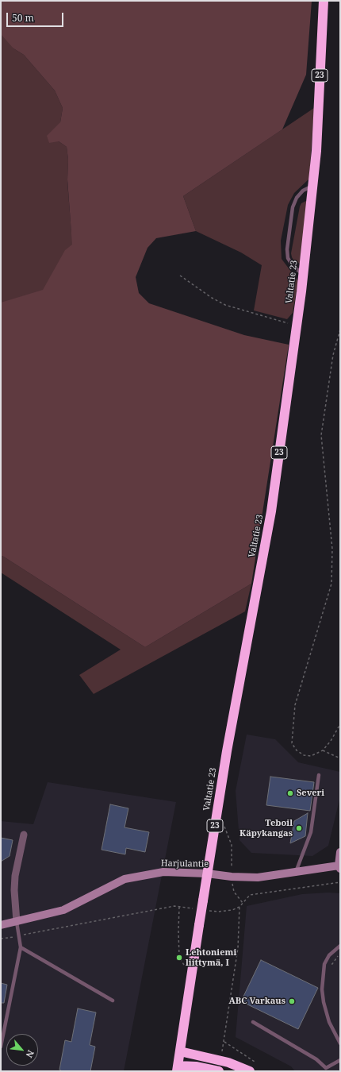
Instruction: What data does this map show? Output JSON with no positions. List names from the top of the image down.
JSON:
{
  "streets": {
    "highway": ["23", "Valtatie 23"],
    "street": ["Harjulantie"]
  },
  "crossings": [
    ["Valtatie 23", "Harjulantie"]
  ],
  "places": [
    "Severi",
    "Teboil Käpykangas",
    "Lehtoniemi liittymä, I",
    "ABC Varkaus"
  ],
  "scale_bar": "50 m",
  "north": "bottom right"
}
